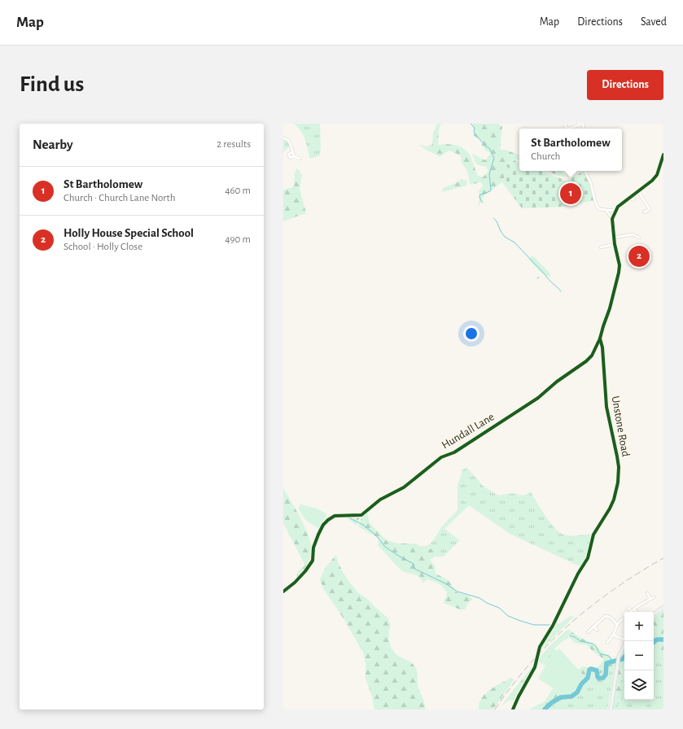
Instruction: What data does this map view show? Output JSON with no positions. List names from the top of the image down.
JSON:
{
  "streets": {
    "street": ["Unstone Road", "Hundall Lane"]
  },
  "crossings": [
    ["Unstone Road", "Hundall Lane"]
  ],
  "page": {
    "header": "Map",
    "nav": ["Map", "Directions", "Saved"],
    "buttons": "Directions",
    "title": "Find us",
    "heading": ["Nearby", "2 results"],
    "popup": ["St Bartholomew", "Church"],
    "list": [
      {
        "mark": "1",
        "name": "St Bartholomew",
        "note": "Church · Church Lane North",
        "value": "460 m"
      },
      {
        "mark": "2",
        "name": "Holly House Special School",
        "note": "School · Holly Close",
        "value": "490 m"
      }
    ],
    "pins": ["1", "2"],
    "map_buttons": ["+", "−"]
  }
}
